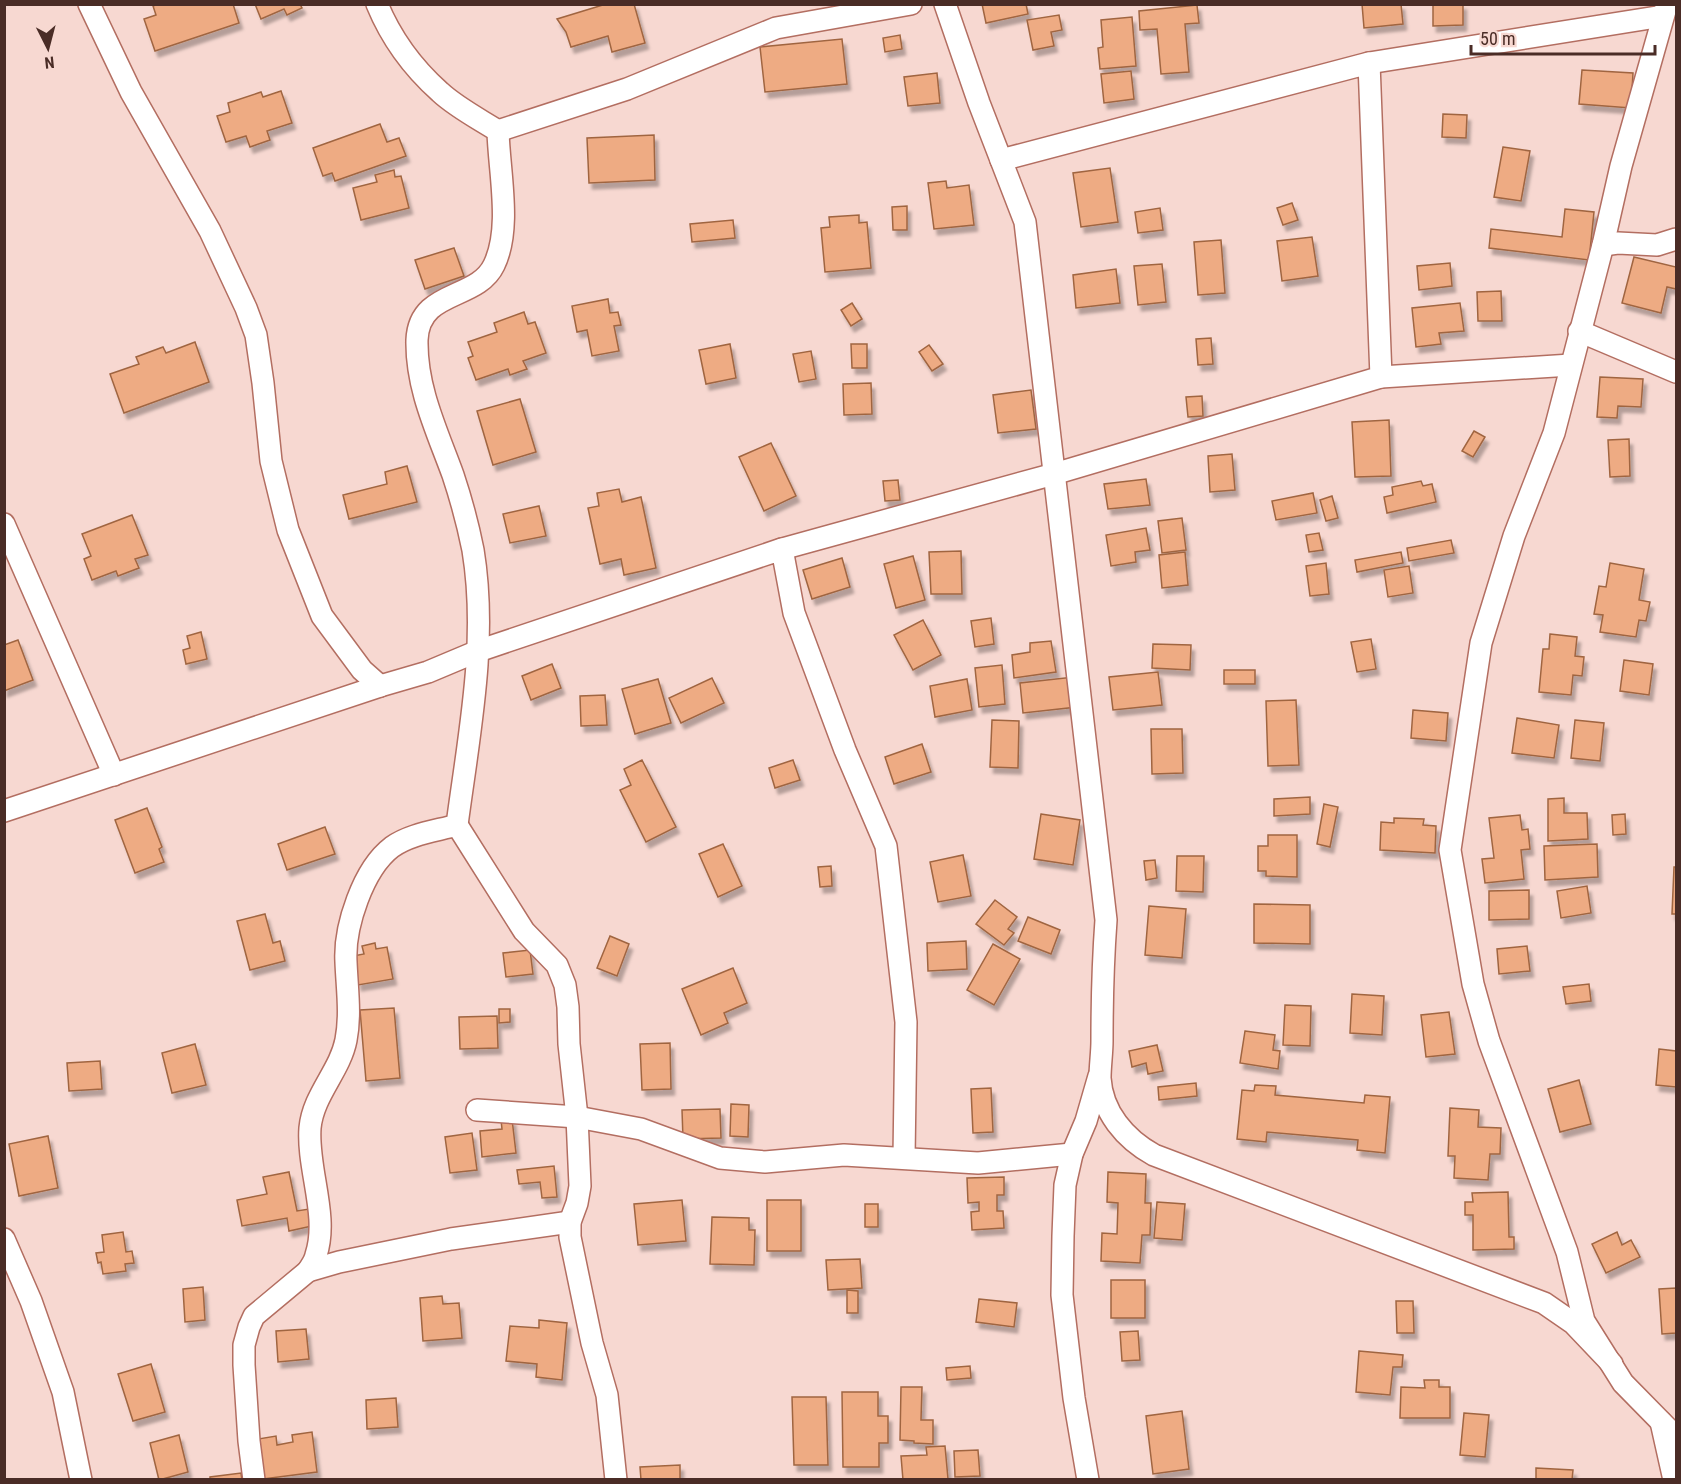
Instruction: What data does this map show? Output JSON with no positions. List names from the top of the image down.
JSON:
{
  "scale_bar": "50 m",
  "north": "bottom"
}
